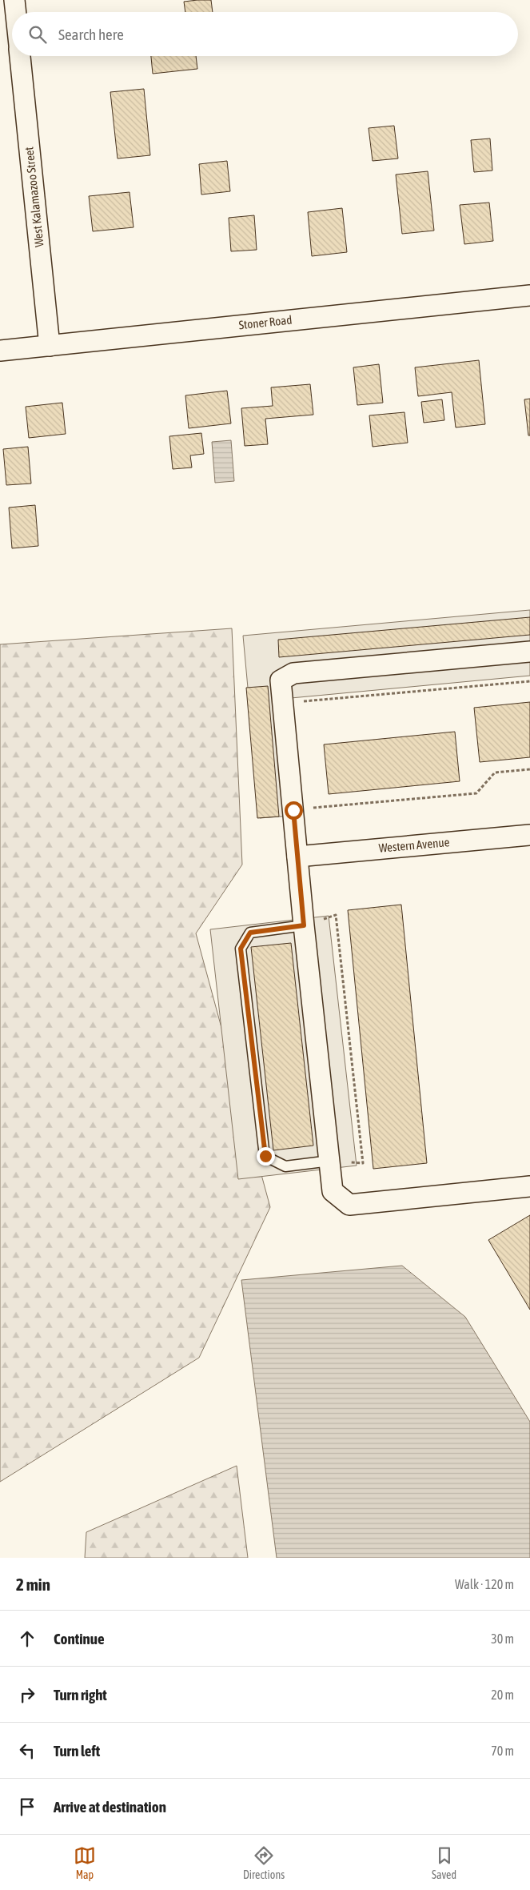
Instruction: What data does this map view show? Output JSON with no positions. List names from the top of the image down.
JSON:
{
  "streets": {
    "street": ["West Kalamazoo Street", "Stoner Road", "Western Avenue"]
  },
  "crossings": [
    ["West Kalamazoo Street", "Stoner Road"]
  ],
  "page": {
    "search": "Search here",
    "heading": ["2 min", "Walk · 120 m"],
    "list": [
      ["Continue", "30 m"],
      ["Turn right", "20 m"],
      ["Turn left", "70 m"],
      "Arrive at destination"
    ],
    "nav": ["Map", "Directions", "Saved"]
  }
}
